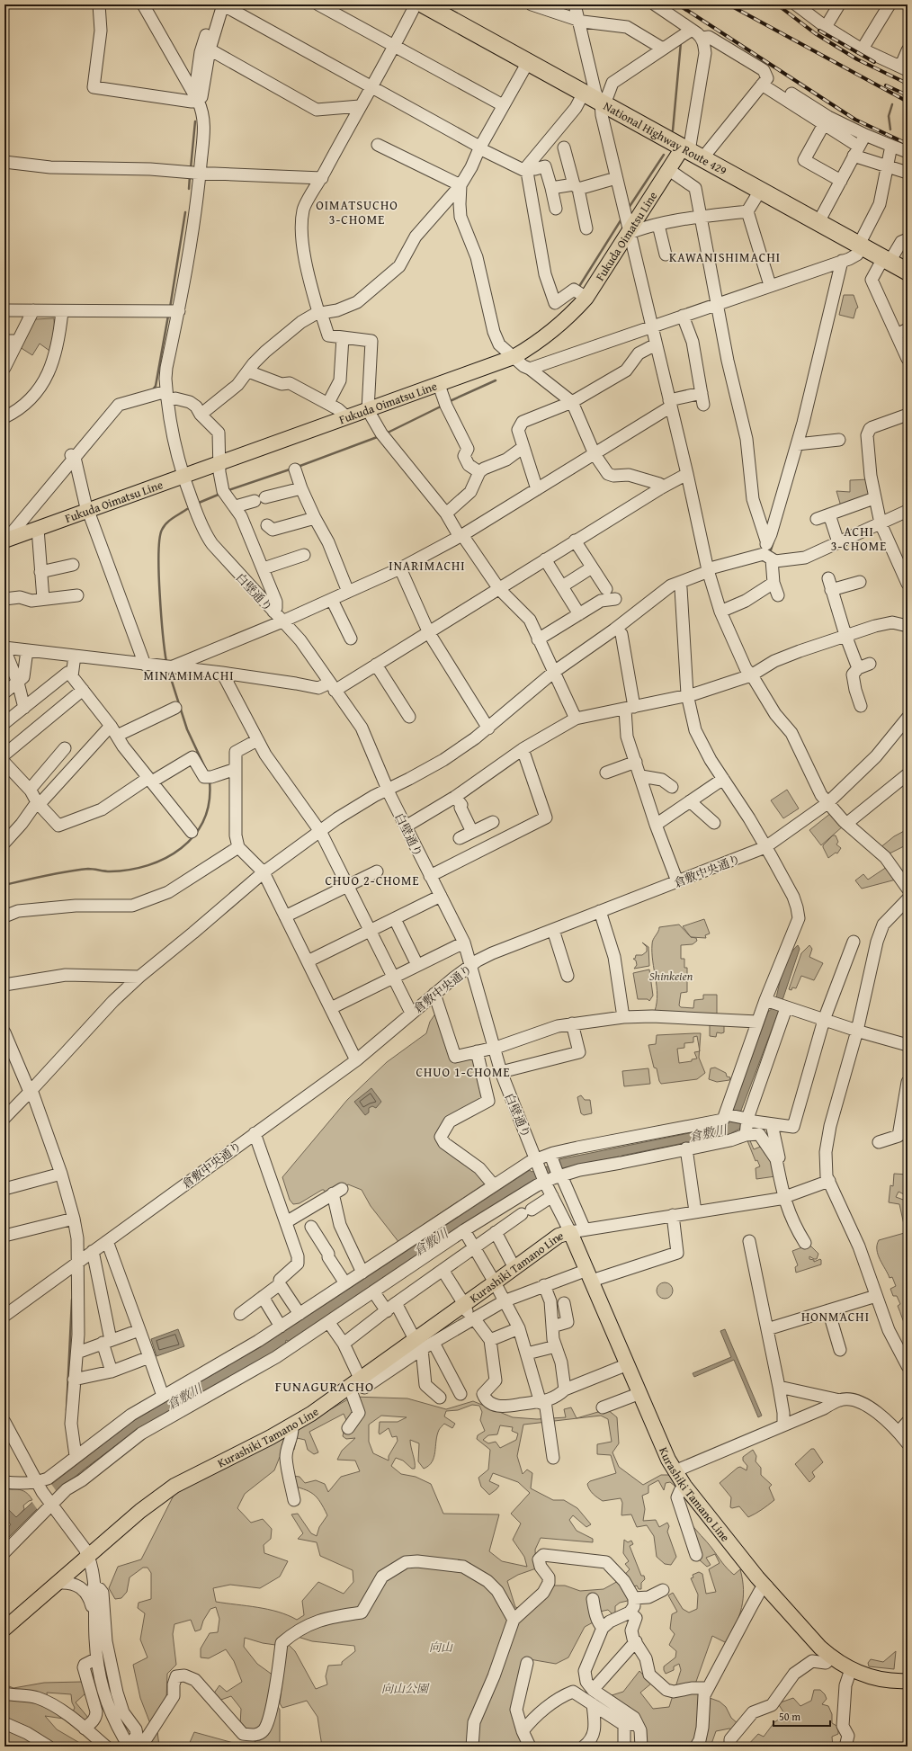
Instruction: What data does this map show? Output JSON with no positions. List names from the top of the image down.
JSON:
{
  "streets": {
    "highway": ["National Highway Route 429"],
    "main road": ["Fukuda Oimatsu Line", "Kurashiki Tamano Line"],
    "street": ["白壁通り", "倉敷中央通り"]
  },
  "crossings": [
    ["National Highway Route 429", "Fukuda Oimatsu Line"],
    ["Fukuda Oimatsu Line", "白壁通り"],
    ["白壁通り", "倉敷中央通り"],
    ["白壁通り", "Kurashiki Tamano Line"]
  ],
  "districts": [
    "OIMATSUCHO 3-CHOME",
    "KAWANISHIMACHI",
    "ACHI 3-CHOME",
    "INARIMACHI",
    "MINAMIMACHI",
    "CHUO 2-CHOME",
    "CHUO 1-CHOME",
    "HONMACHI",
    "FUNAGURACHO"
  ],
  "water": ["倉敷川"],
  "parks": ["Shinkeien", "向山", "向山公園"],
  "scale_bar": "50 m"
}
